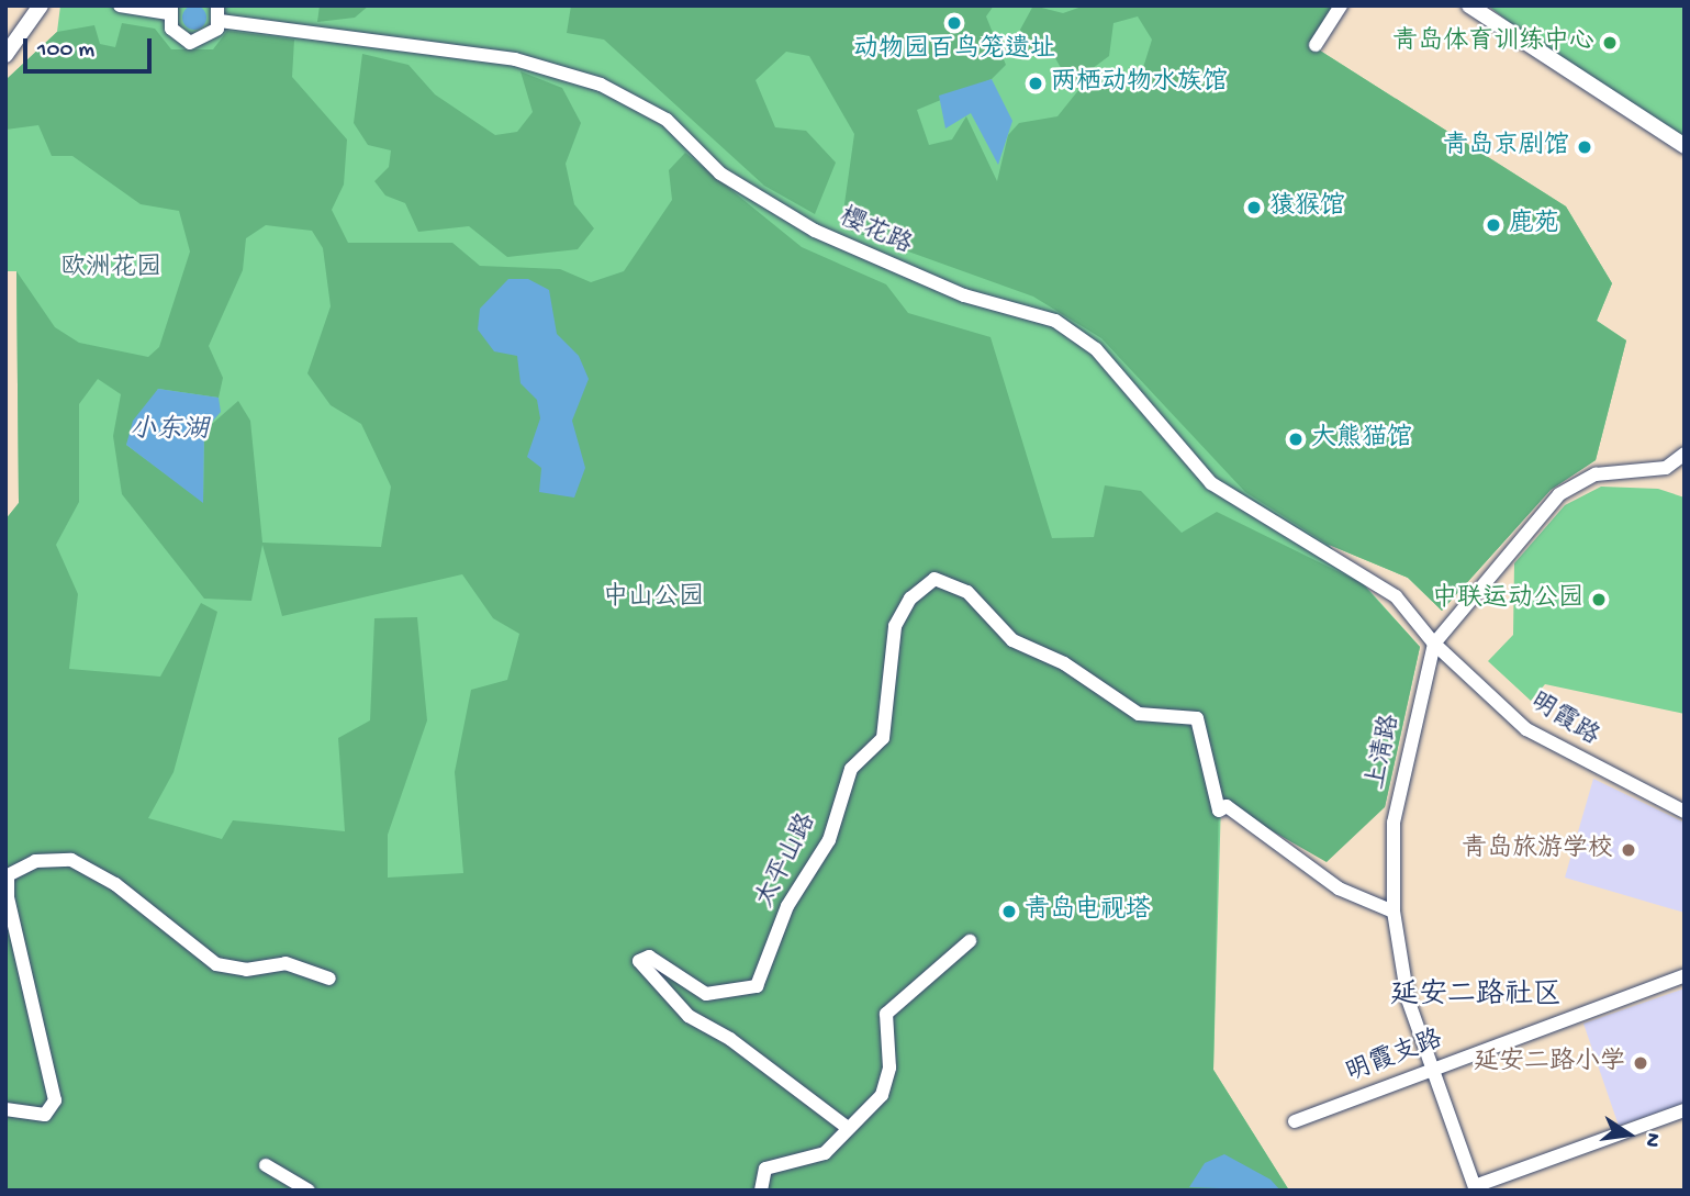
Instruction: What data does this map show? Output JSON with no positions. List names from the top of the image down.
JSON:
{
  "streets": {
    "street": [
      "樱花路",
      "明霞路",
      "上清路",
      "太平山路",
      "明霞支路"
    ]
  },
  "crossings": [
    ["樱花路", "明霞路"],
    ["樱花路", "上清路"],
    ["明霞路", "上清路"],
    ["上清路", "太平山路"],
    ["上清路", "明霞支路"]
  ],
  "districts": ["延安二路社区"],
  "water": ["小东湖"],
  "parks": ["欧洲花园", "中山公园"],
  "places": [
    "动物园百鸟笼遗址",
    "青岛体育训练中心",
    "两栖动物水族馆",
    "青岛京剧馆",
    "猿猴馆",
    "鹿苑",
    "大熊猫馆",
    "中联运动公园",
    "青岛旅游学校",
    "青岛电视塔",
    "延安二路小学"
  ],
  "scale_bar": "100 m",
  "north": "right"
}
